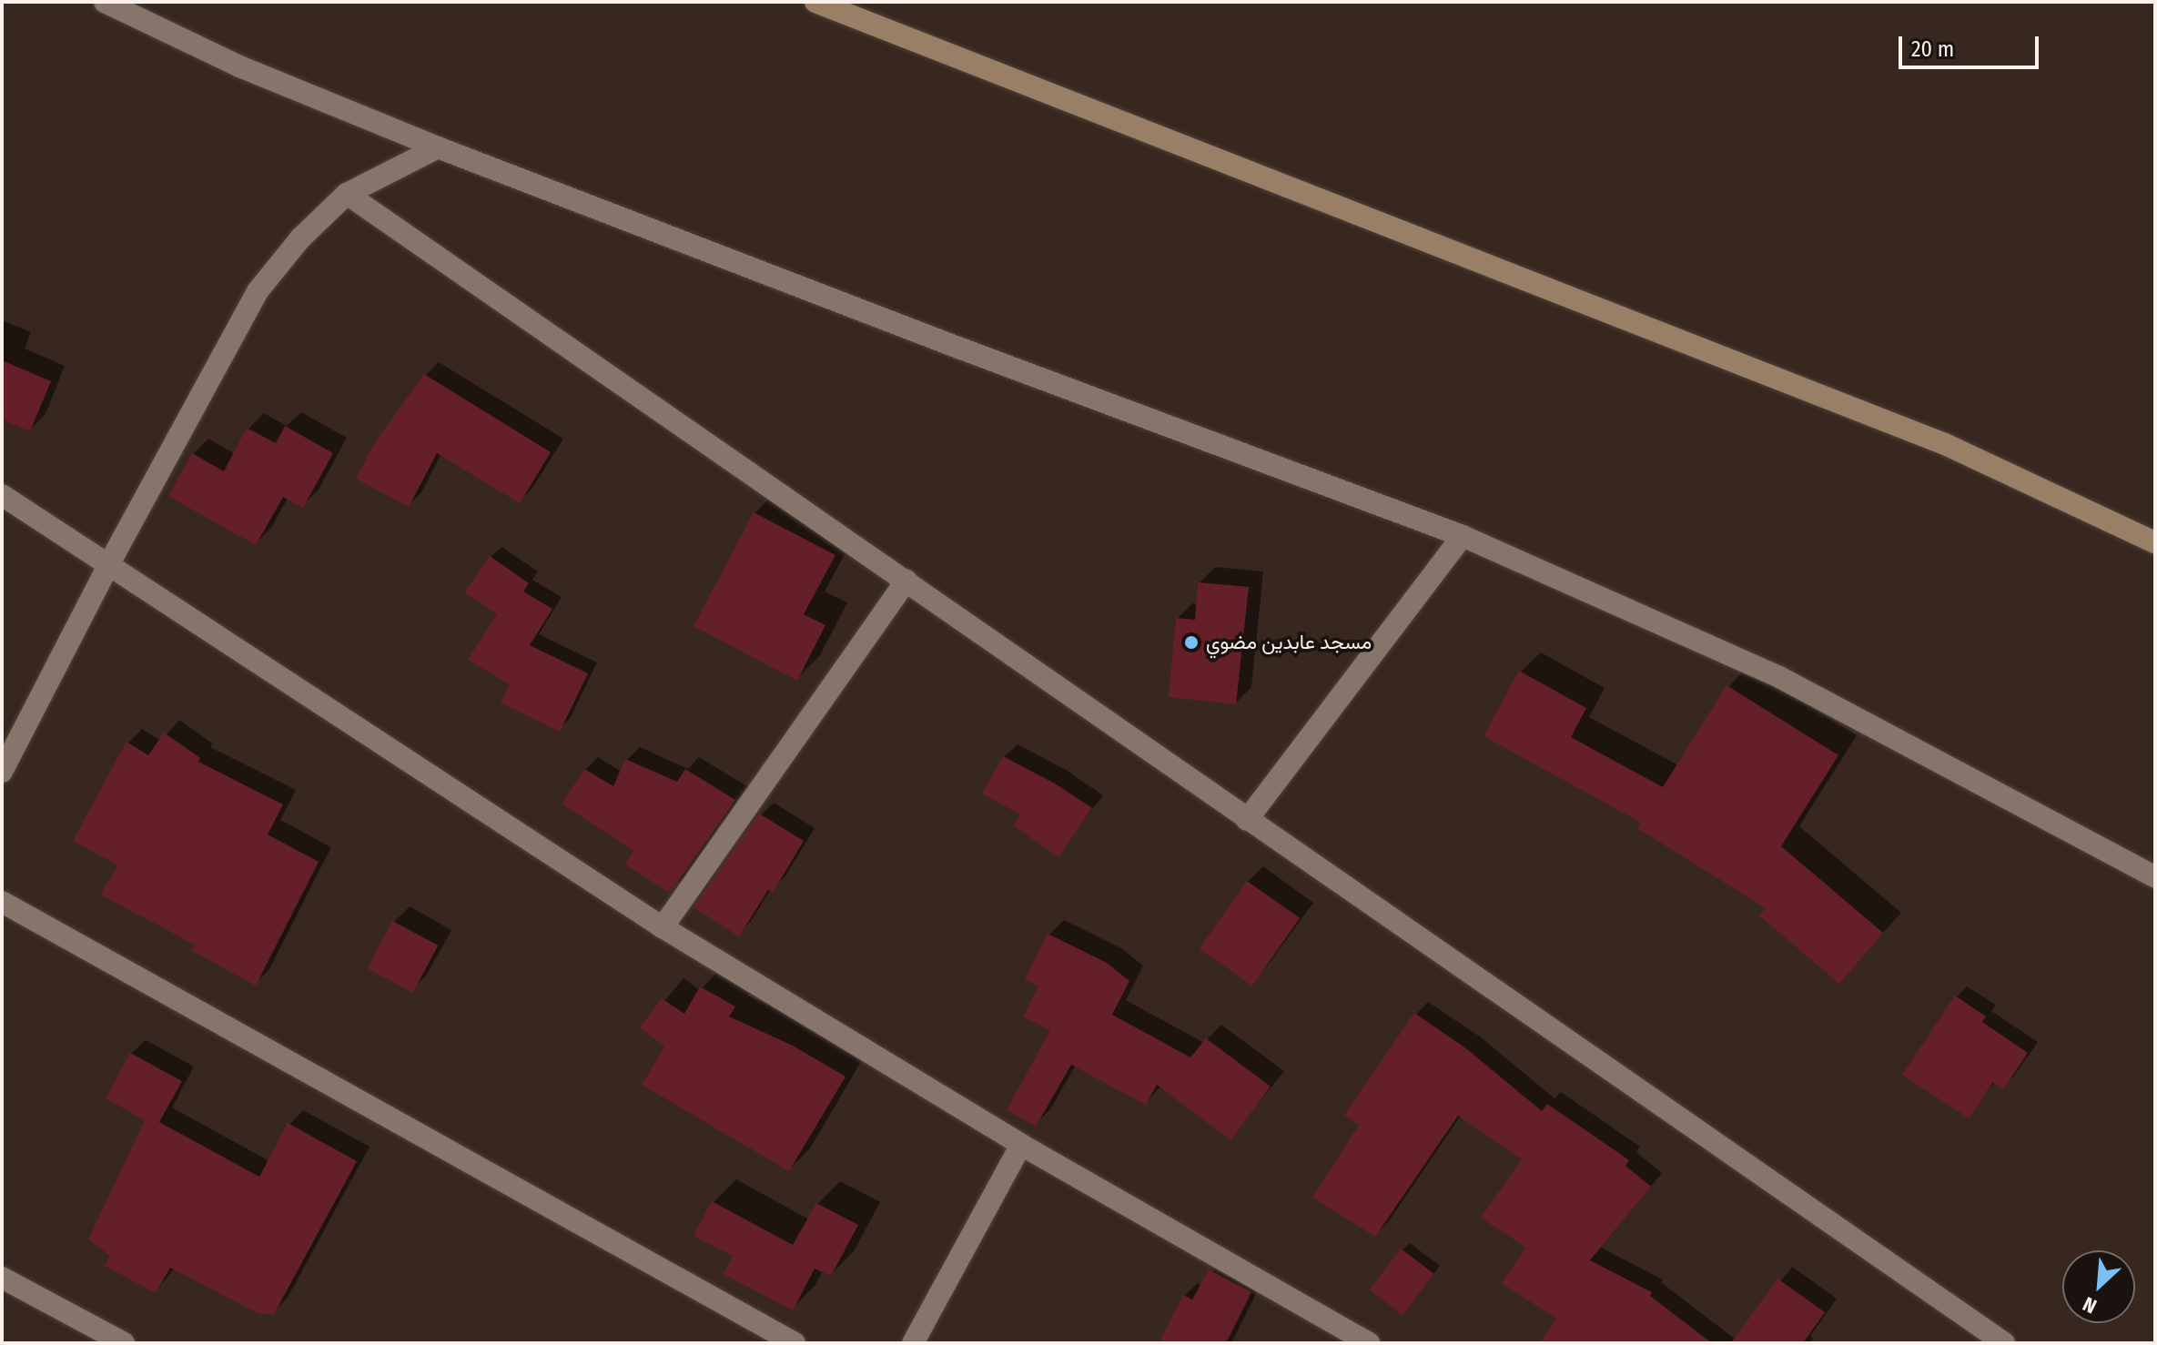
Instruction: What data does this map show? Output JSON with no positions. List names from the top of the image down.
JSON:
{
  "places": ["مسجد عابدين مضوي"],
  "scale_bar": "20 m",
  "north": "bottom left"
}
